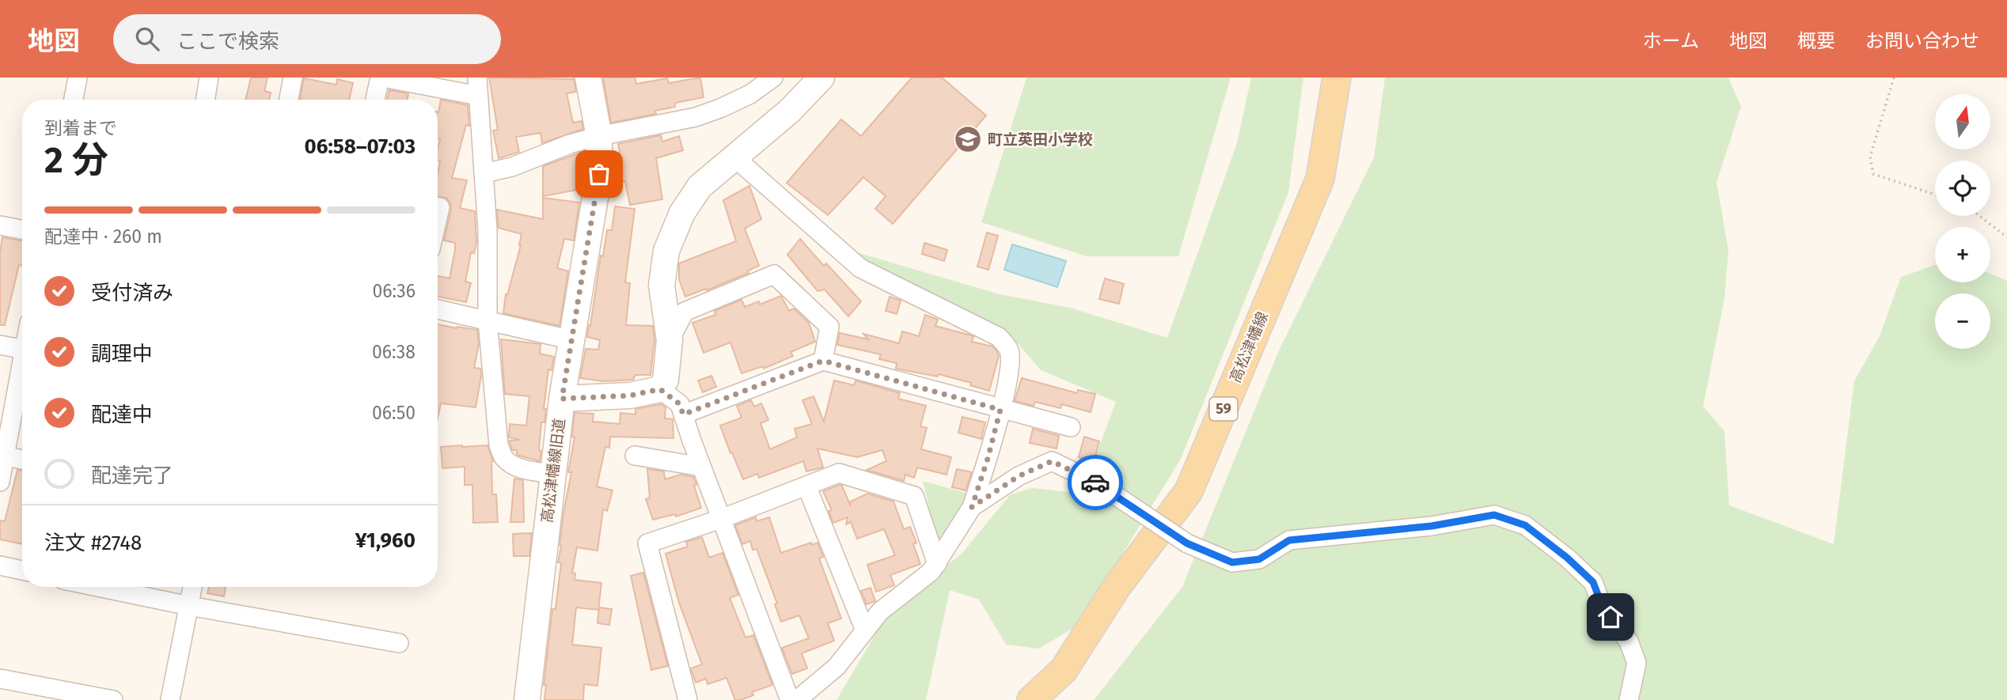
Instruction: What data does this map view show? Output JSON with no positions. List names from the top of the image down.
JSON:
{
  "streets": {
    "main road": ["高松津幡線", "59"],
    "street": ["高松津幡線旧道"]
  },
  "places": {
    "school or university": ["町立英田小学校"]
  },
  "north": "top",
  "page": {
    "header": "地図",
    "search": "ここで検索",
    "nav": [
      "ホーム",
      "地図",
      "概要",
      "お問い合わせ"
    ],
    "map_buttons": ["+", "−"],
    "heading": ["2 分", "到着まで", "06:58–07:03"],
    "panel": ["注文 #2748", "¥1,960"],
    "bar": "配達中 · 260 m",
    "list": [
      ["受付済み", "06:36"],
      ["調理中", "06:38"],
      ["配達中", "06:50"],
      "配達完了"
    ]
  }
}
